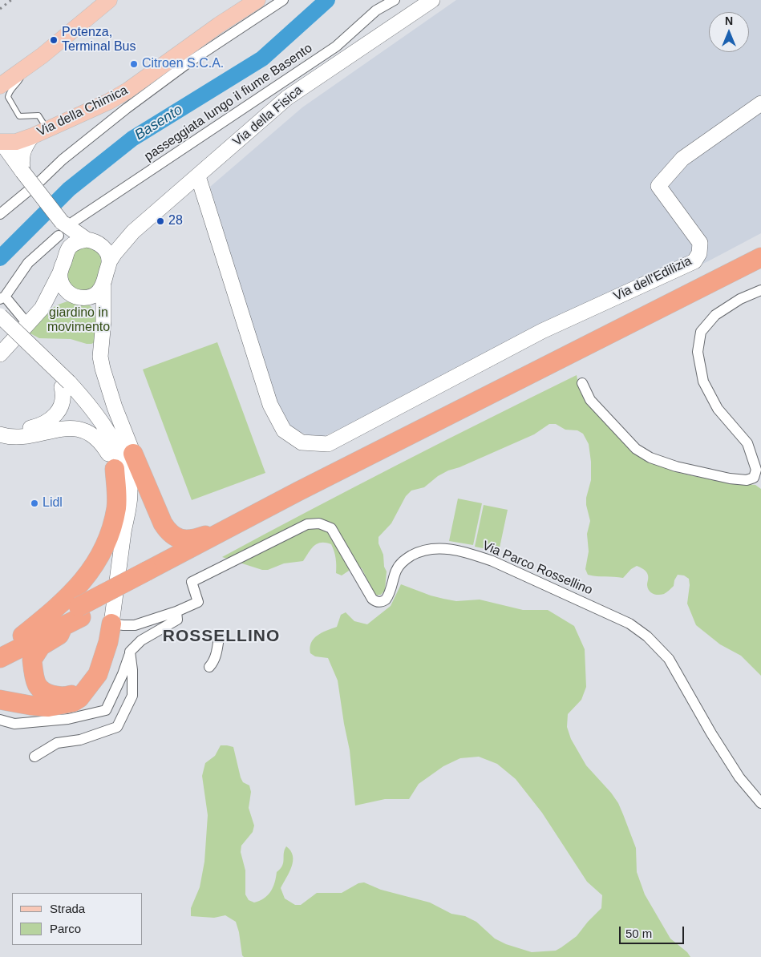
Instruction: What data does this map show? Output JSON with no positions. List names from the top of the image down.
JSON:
{
  "streets": {
    "main road": ["Via della Chimica"],
    "street": [
      "passeggiata lungo il fiume Basento",
      "Via della Fisica",
      "Via dell'Edilizia",
      "Via Parco Rossellino"
    ]
  },
  "crossings": [
    ["Via della Fisica", "Via dell'Edilizia"]
  ],
  "districts": ["ROSSELLINO"],
  "water": ["Basento"],
  "parks": ["giardino in movimento"],
  "places": [
    "Potenza, Terminal Bus",
    "Citroen S.C.A.",
    "28",
    "Lidl"
  ],
  "legend": ["Strada", "Parco"],
  "scale_bar": "50 m",
  "north": "top"
}
